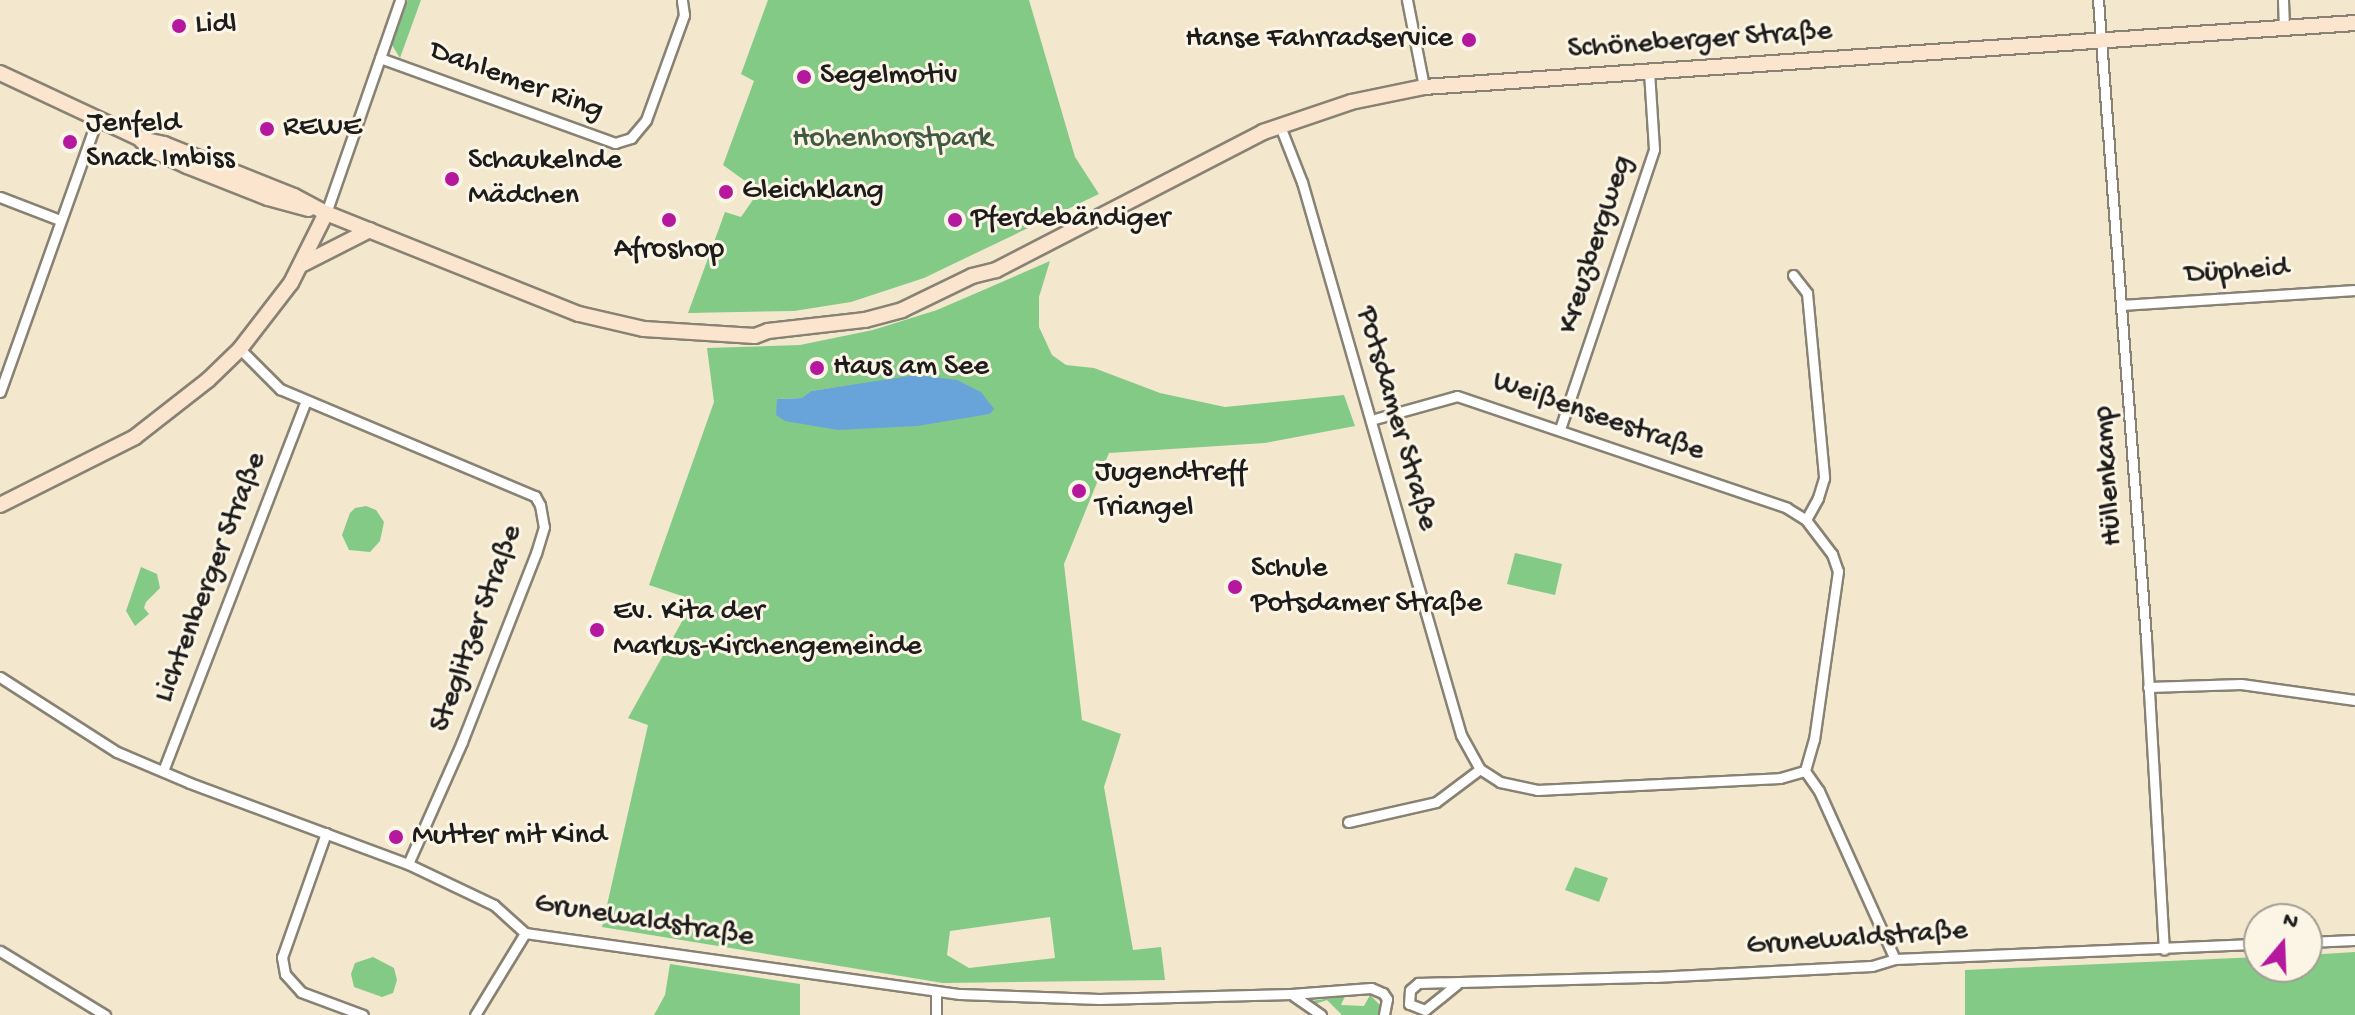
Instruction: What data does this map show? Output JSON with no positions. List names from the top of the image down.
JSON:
{
  "streets": {
    "street": [
      "Schöneberger Straße",
      "Dahlemer Ring",
      "Kreuzbergweg",
      "Düpheid",
      "Weißenseestraße",
      "Potsdamer Straße",
      "Hüllenkamp",
      "Lichtenberger Straße",
      "Steglitzer Straße",
      "Grunewaldstraße"
    ]
  },
  "crossings": [
    ["Schöneberger Straße", "Kreuzbergweg"],
    ["Schöneberger Straße", "Potsdamer Straße"],
    ["Schöneberger Straße", "Hüllenkamp"],
    ["Kreuzbergweg", "Weißenseestraße"],
    ["Düpheid", "Hüllenkamp"],
    ["Weißenseestraße", "Potsdamer Straße"],
    ["Hüllenkamp", "Grunewaldstraße"],
    ["Lichtenberger Straße", "Steglitzer Straße"],
    ["Lichtenberger Straße", "Grunewaldstraße"],
    ["Steglitzer Straße", "Grunewaldstraße"]
  ],
  "parks": ["Hohenhorstpark"],
  "places": [
    "Lidl",
    "Hanse Fahrradservice",
    "Segelmotiv",
    "REWE",
    "Jenfeld Snack Imbiss",
    "Schaukelnde Mädchen",
    "Gleichklang",
    "Afroshop",
    "Pferdebändiger",
    "Haus am See",
    "Jugendtreff Triangel",
    "Schule Potsdamer Straße",
    "Ev. Kita der Markus-Kirchengemeinde",
    "Mutter mit Kind"
  ],
  "north": "top"
}
